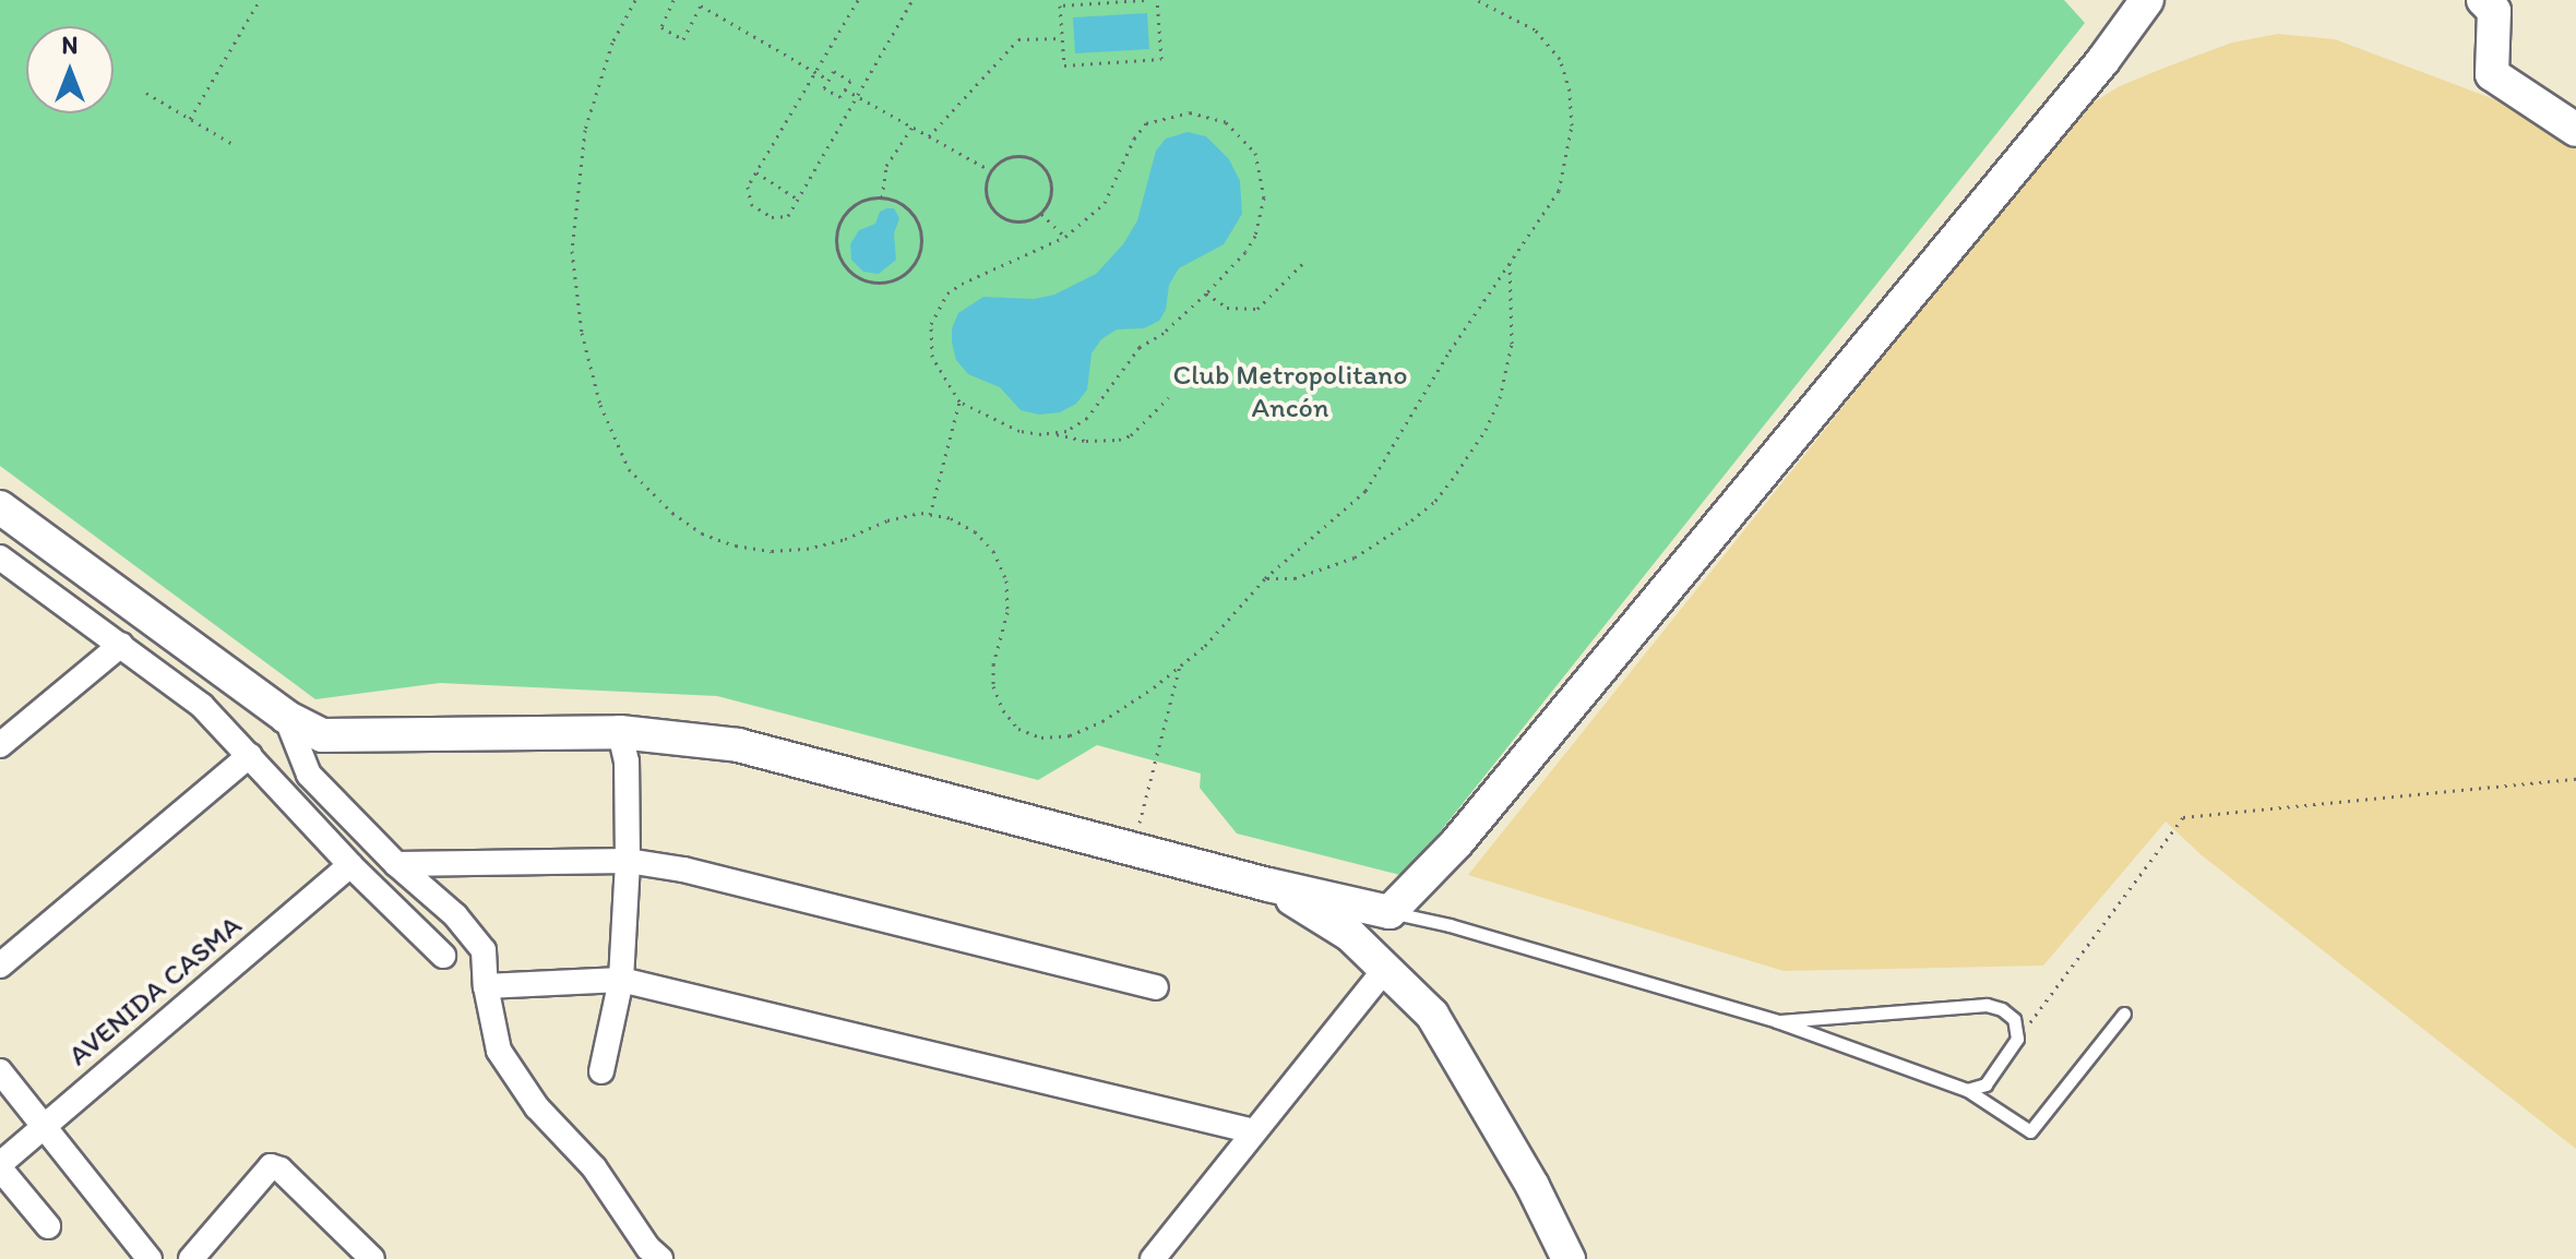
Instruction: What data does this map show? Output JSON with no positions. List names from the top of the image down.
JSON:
{
  "streets": {
    "street": ["AVENIDA CASMA"]
  },
  "parks": ["Club Metropolitano Ancón"],
  "north": "top"
}
